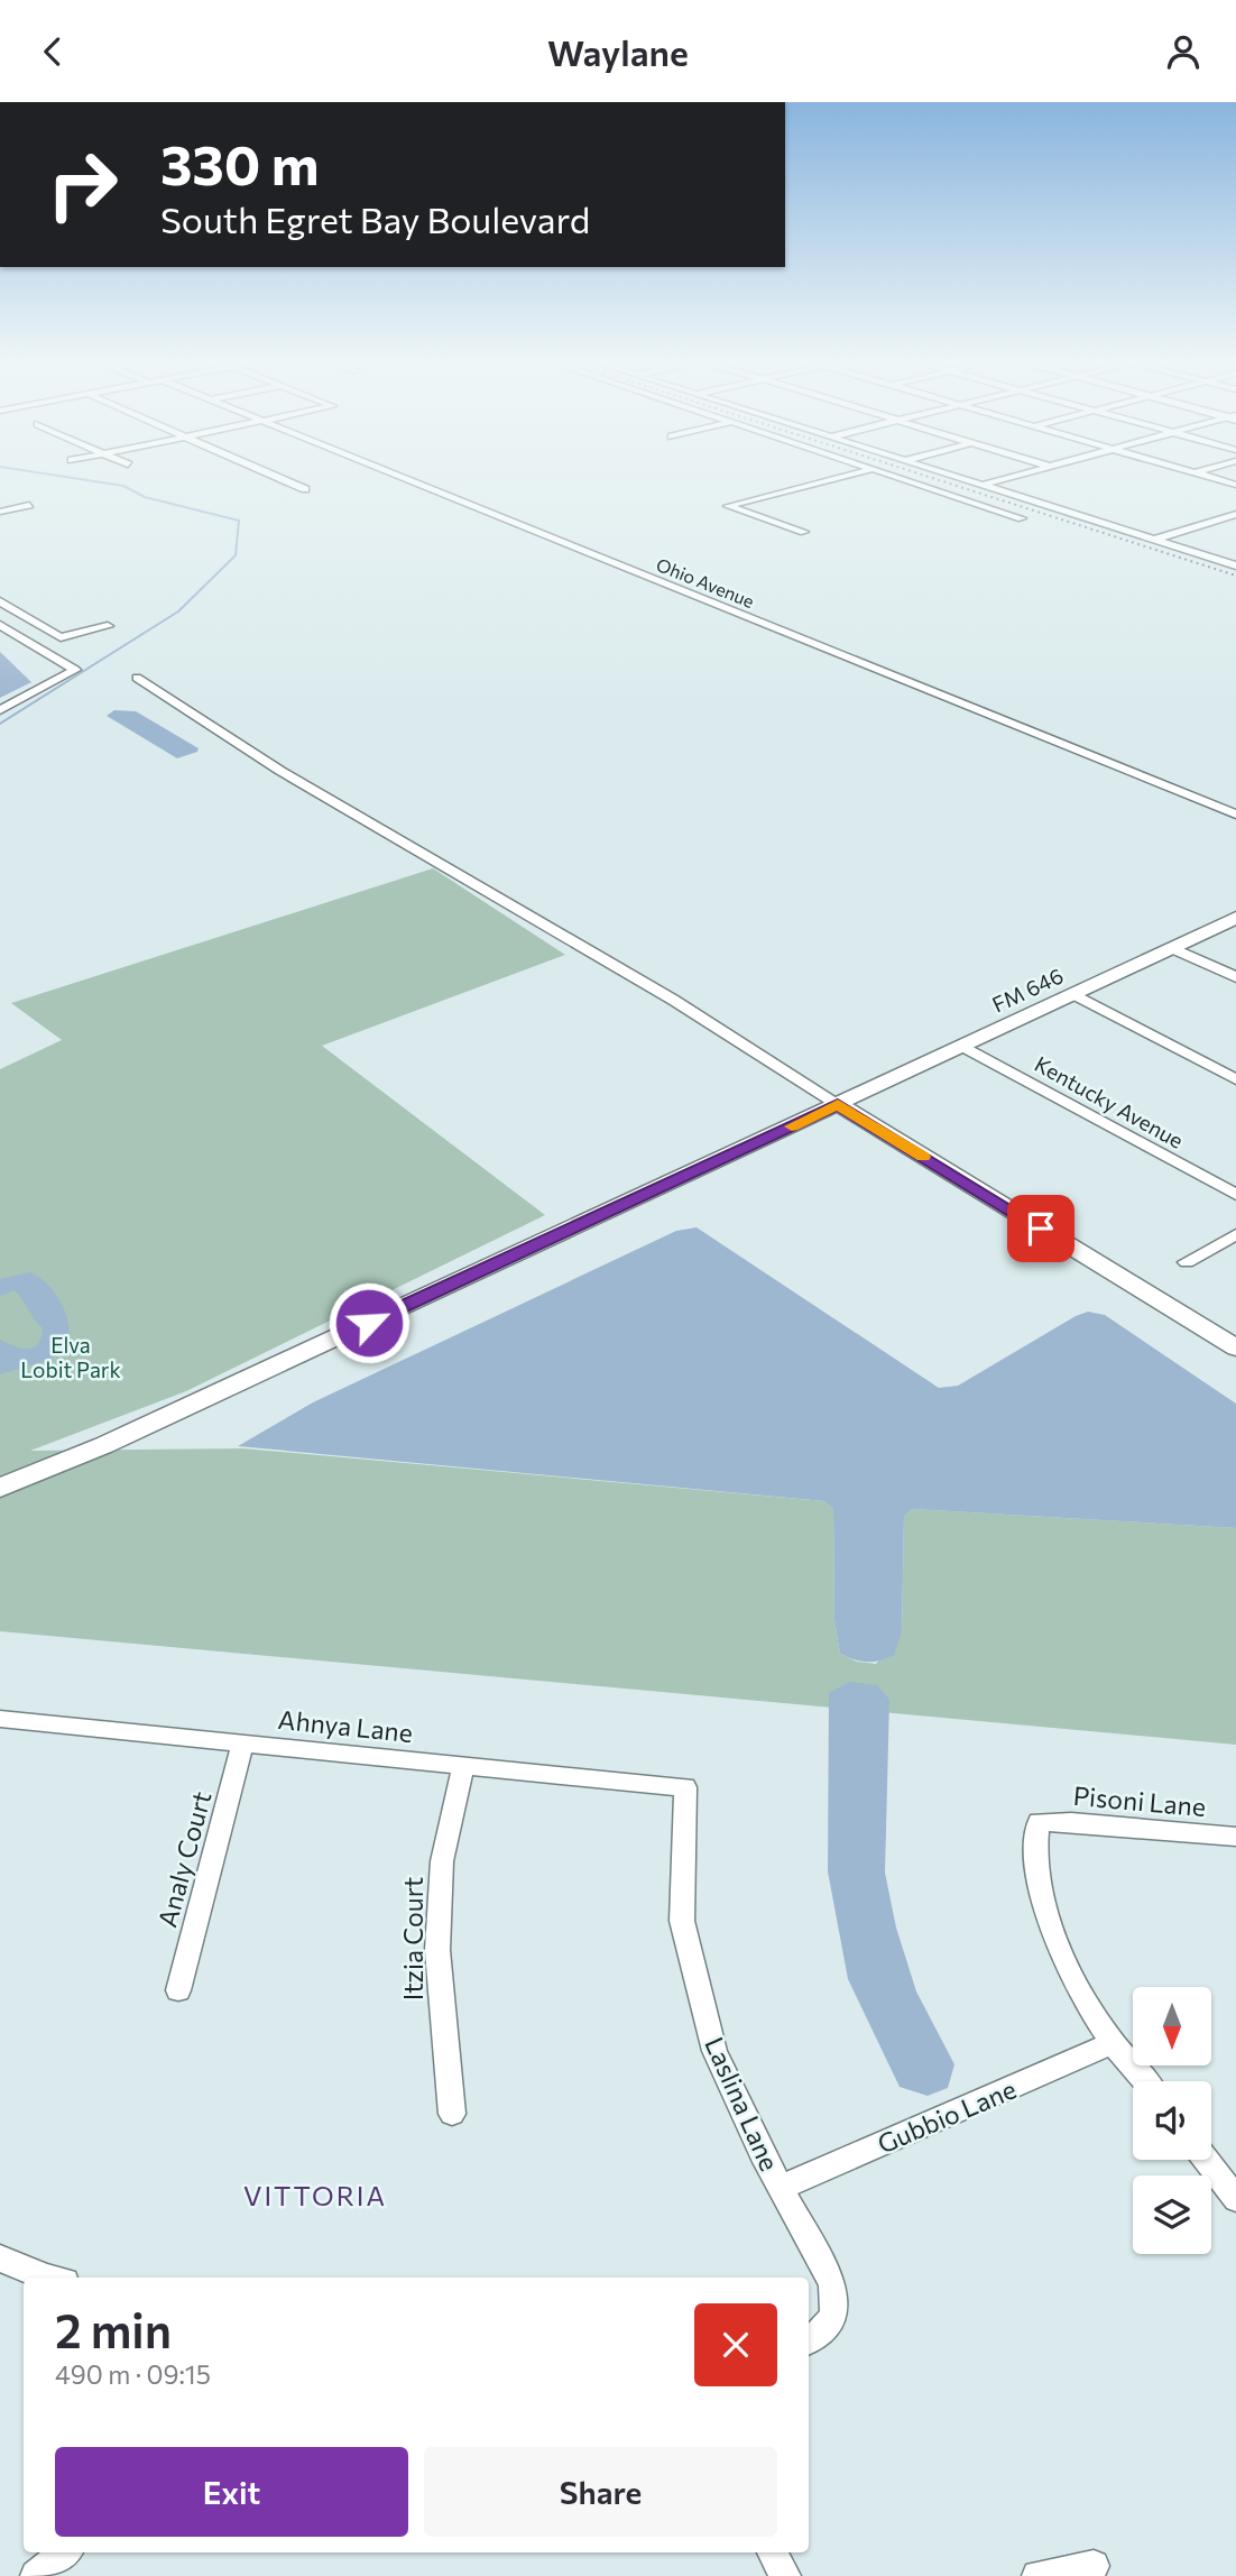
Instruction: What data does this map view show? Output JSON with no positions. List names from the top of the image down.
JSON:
{
  "streets": {
    "main road": ["FM 646"],
    "street": [
      "Ohio Avenue",
      "Kentucky Avenue",
      "Ahnya Lane",
      "Pisoni Lane",
      "Analy Court",
      "Itzia Court",
      "Laslina Lane",
      "Gubbio Lane"
    ]
  },
  "crossings": [
    ["FM 646", "Kentucky Avenue"],
    ["Ahnya Lane", "Analy Court"],
    ["Ahnya Lane", "Itzia Court"],
    ["Ahnya Lane", "Laslina Lane"],
    ["Pisoni Lane", "Gubbio Lane"],
    ["Laslina Lane", "Gubbio Lane"]
  ],
  "districts": ["VITTORIA"],
  "parks": ["Elva Lobit Park"],
  "north": "bottom",
  "page": {
    "header": "Waylane",
    "turn": ["330 m", "South Egret Bay Boulevard"],
    "heading": ["2 min", "490 m · 09:15"],
    "buttons": ["Exit", "Share"]
  }
}
